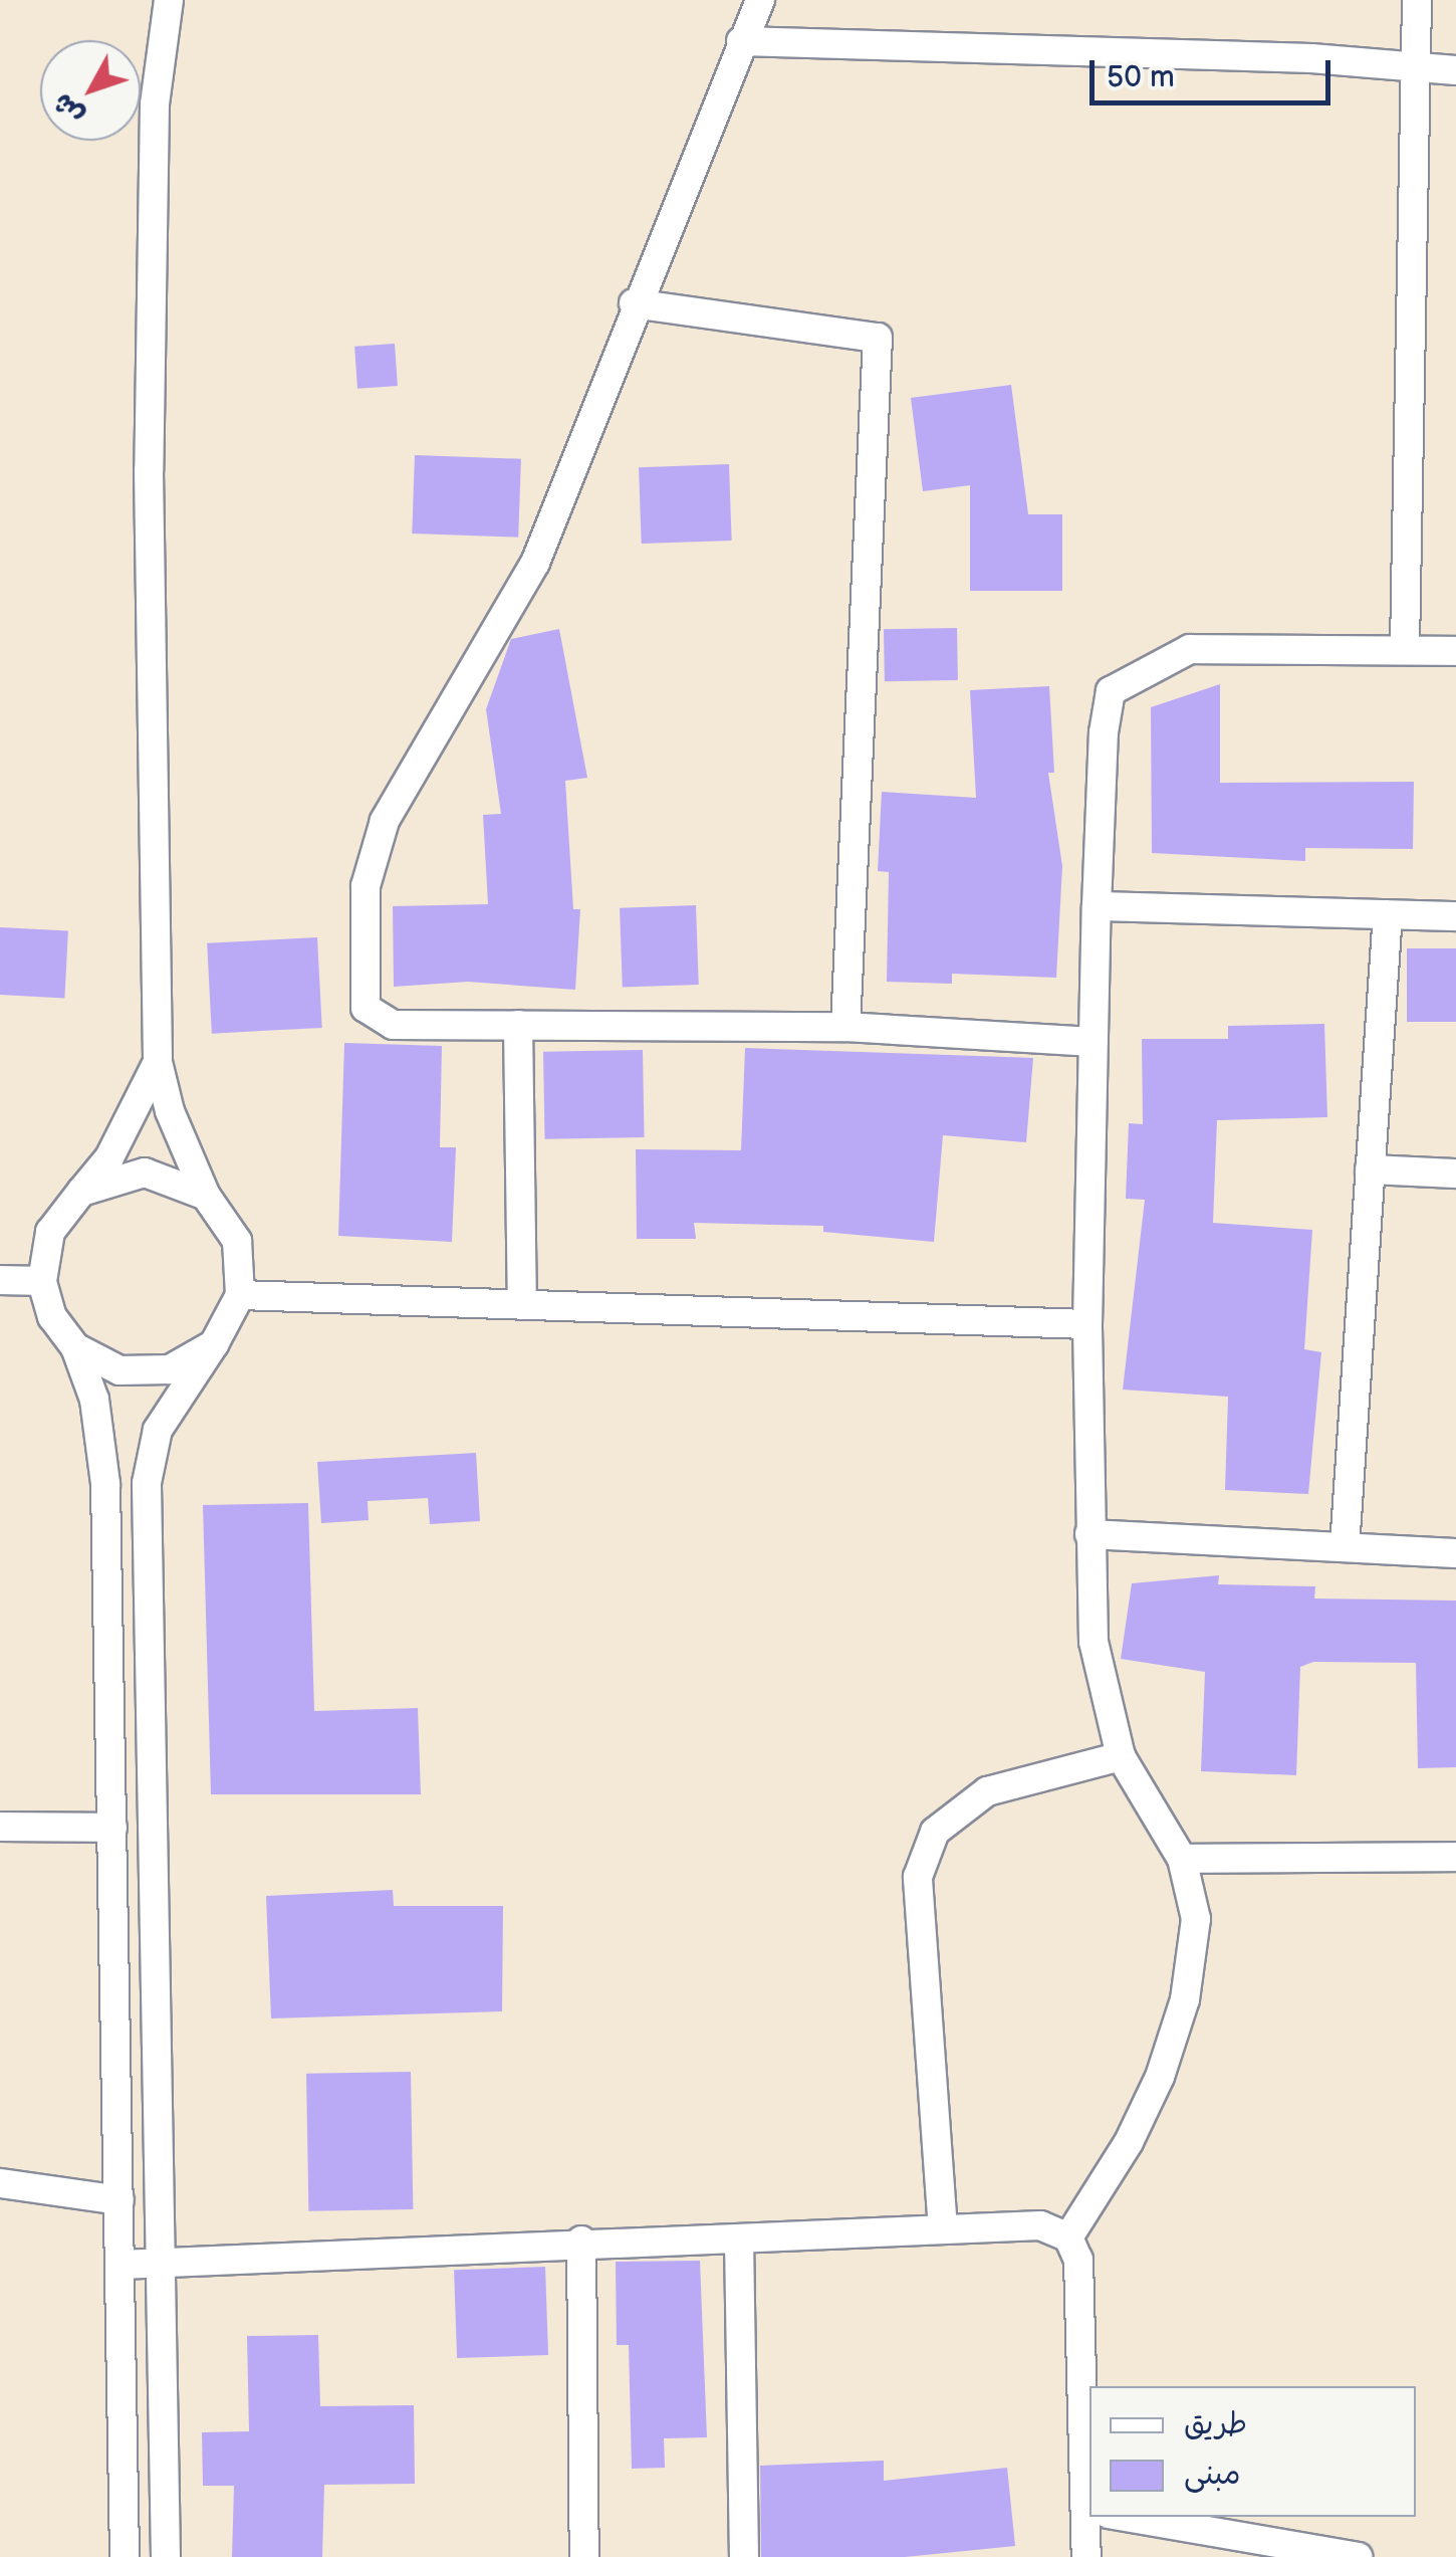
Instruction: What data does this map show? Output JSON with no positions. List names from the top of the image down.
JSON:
{
  "legend": ["طريق", "مبنى"],
  "scale_bar": "50 m",
  "north": "bottom left"
}
